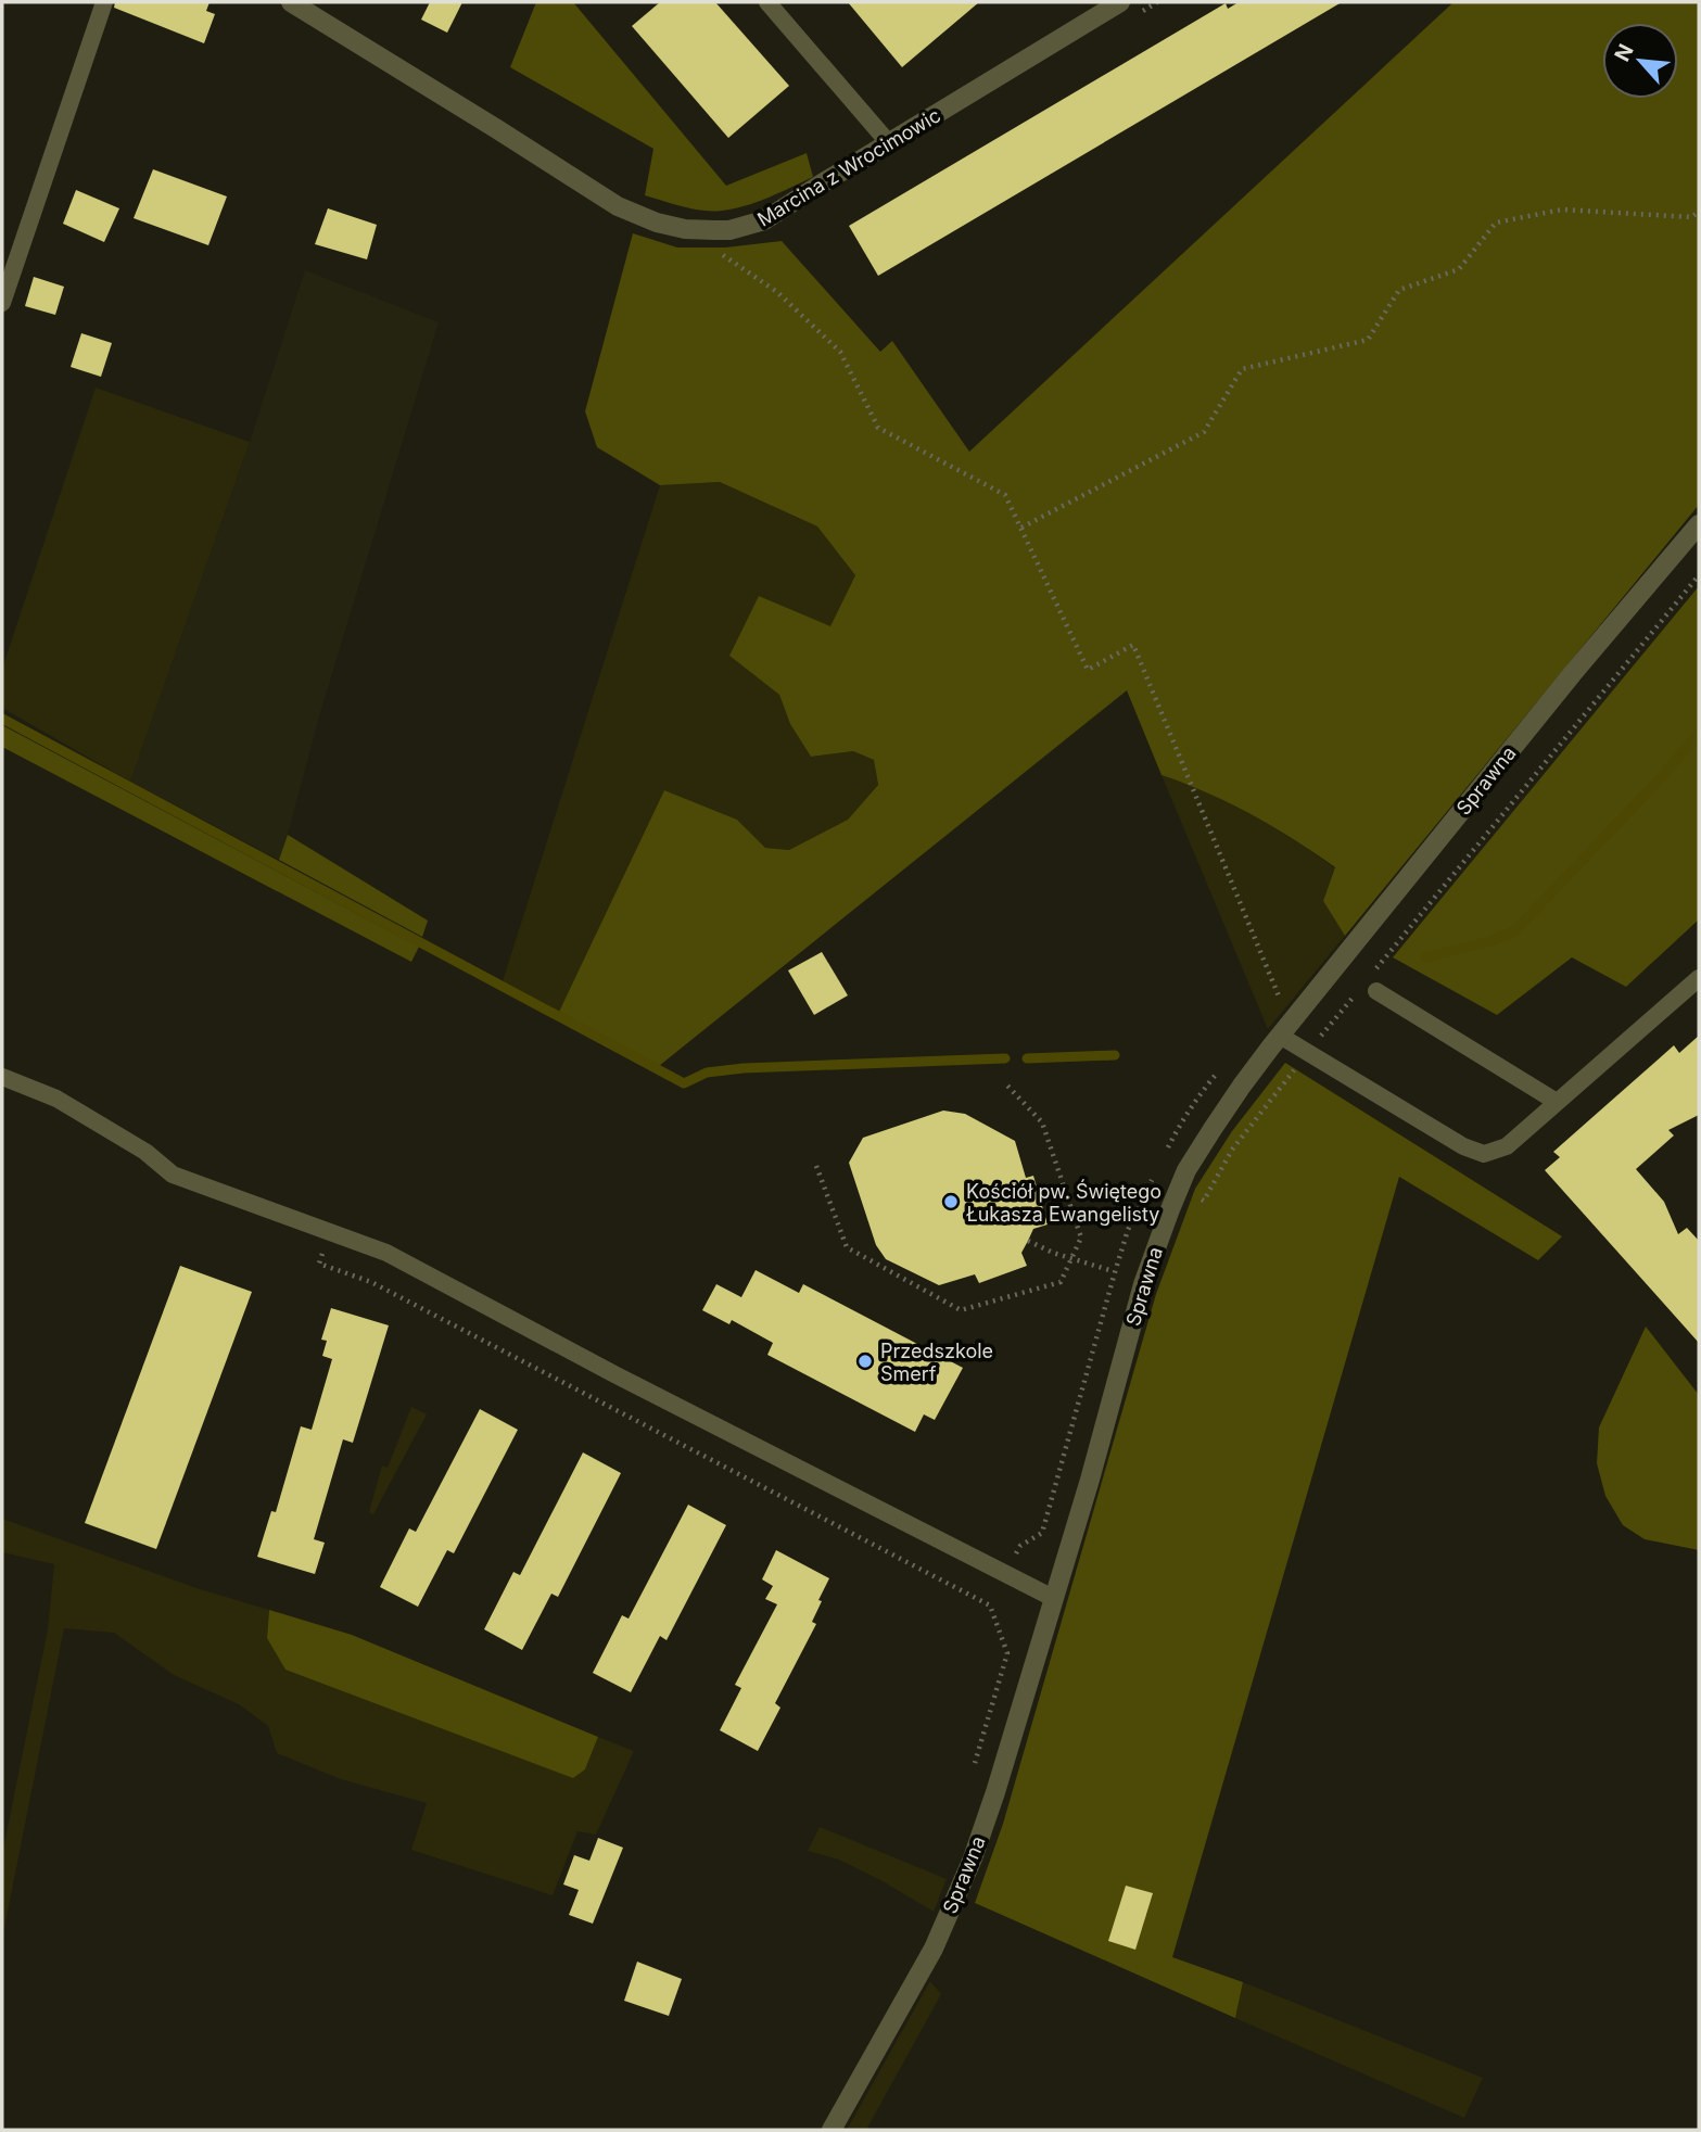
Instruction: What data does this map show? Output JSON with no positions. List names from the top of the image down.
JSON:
{
  "streets": {
    "street": ["Marcina z Wrocimowic", "Sprawna"]
  },
  "places": ["Kościół pw. Świętego Łukasza Ewangelisty", "Przedszkole Smerf"],
  "north": "top left"
}
